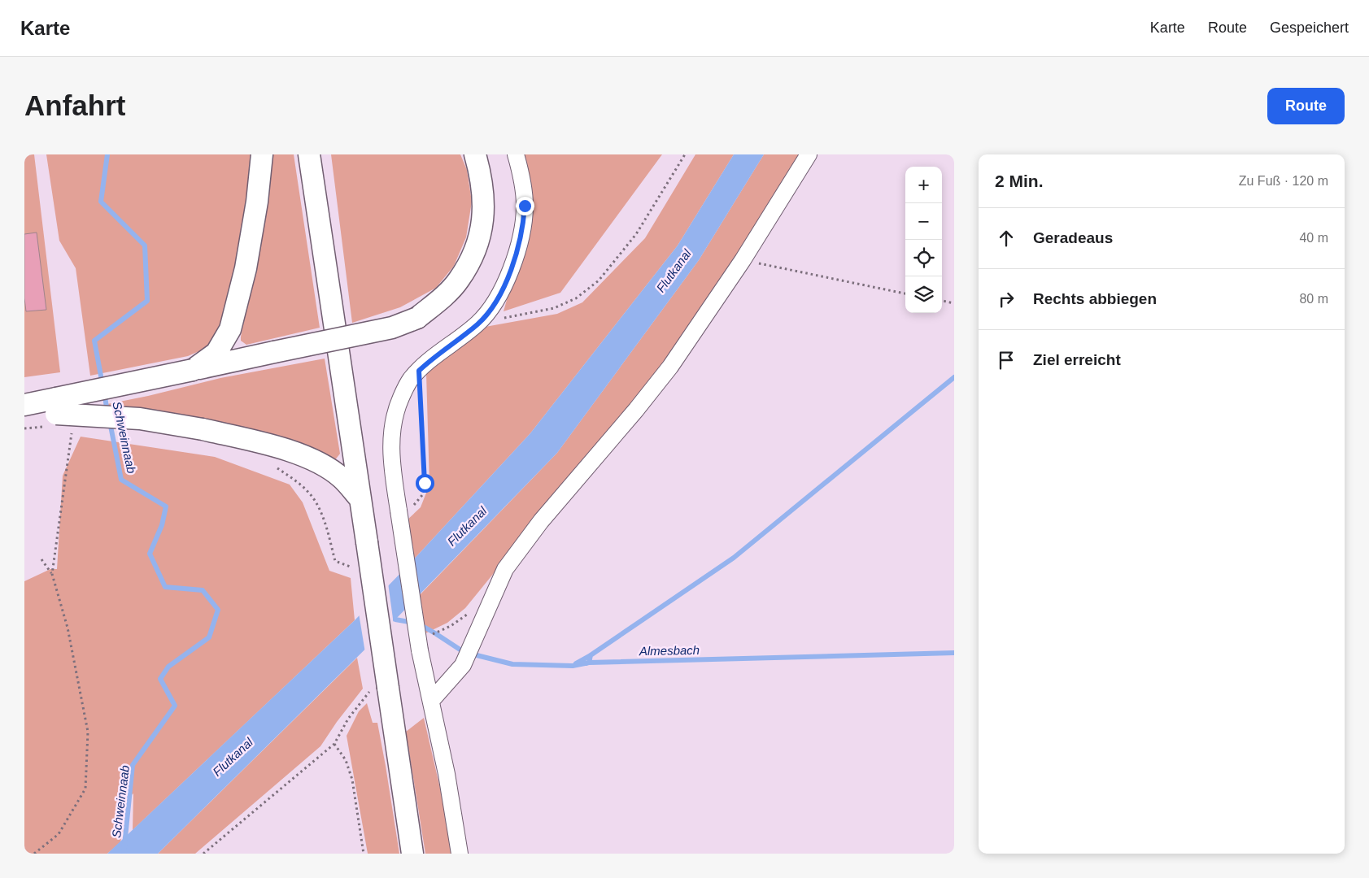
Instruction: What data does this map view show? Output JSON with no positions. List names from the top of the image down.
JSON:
{
  "water": ["Flutkanal", "Schweinnaab", "Almesbach"],
  "page": {
    "header": "Karte",
    "nav": ["Karte", "Route", "Gespeichert"],
    "buttons": "Route",
    "title": "Anfahrt",
    "heading": ["2 Min.", "Zu Fuß · 120 m"],
    "map_buttons": ["+", "−"],
    "list": [
      ["Geradeaus", "40 m"],
      ["Rechts abbiegen", "80 m"],
      "Ziel erreicht"
    ]
  }
}
